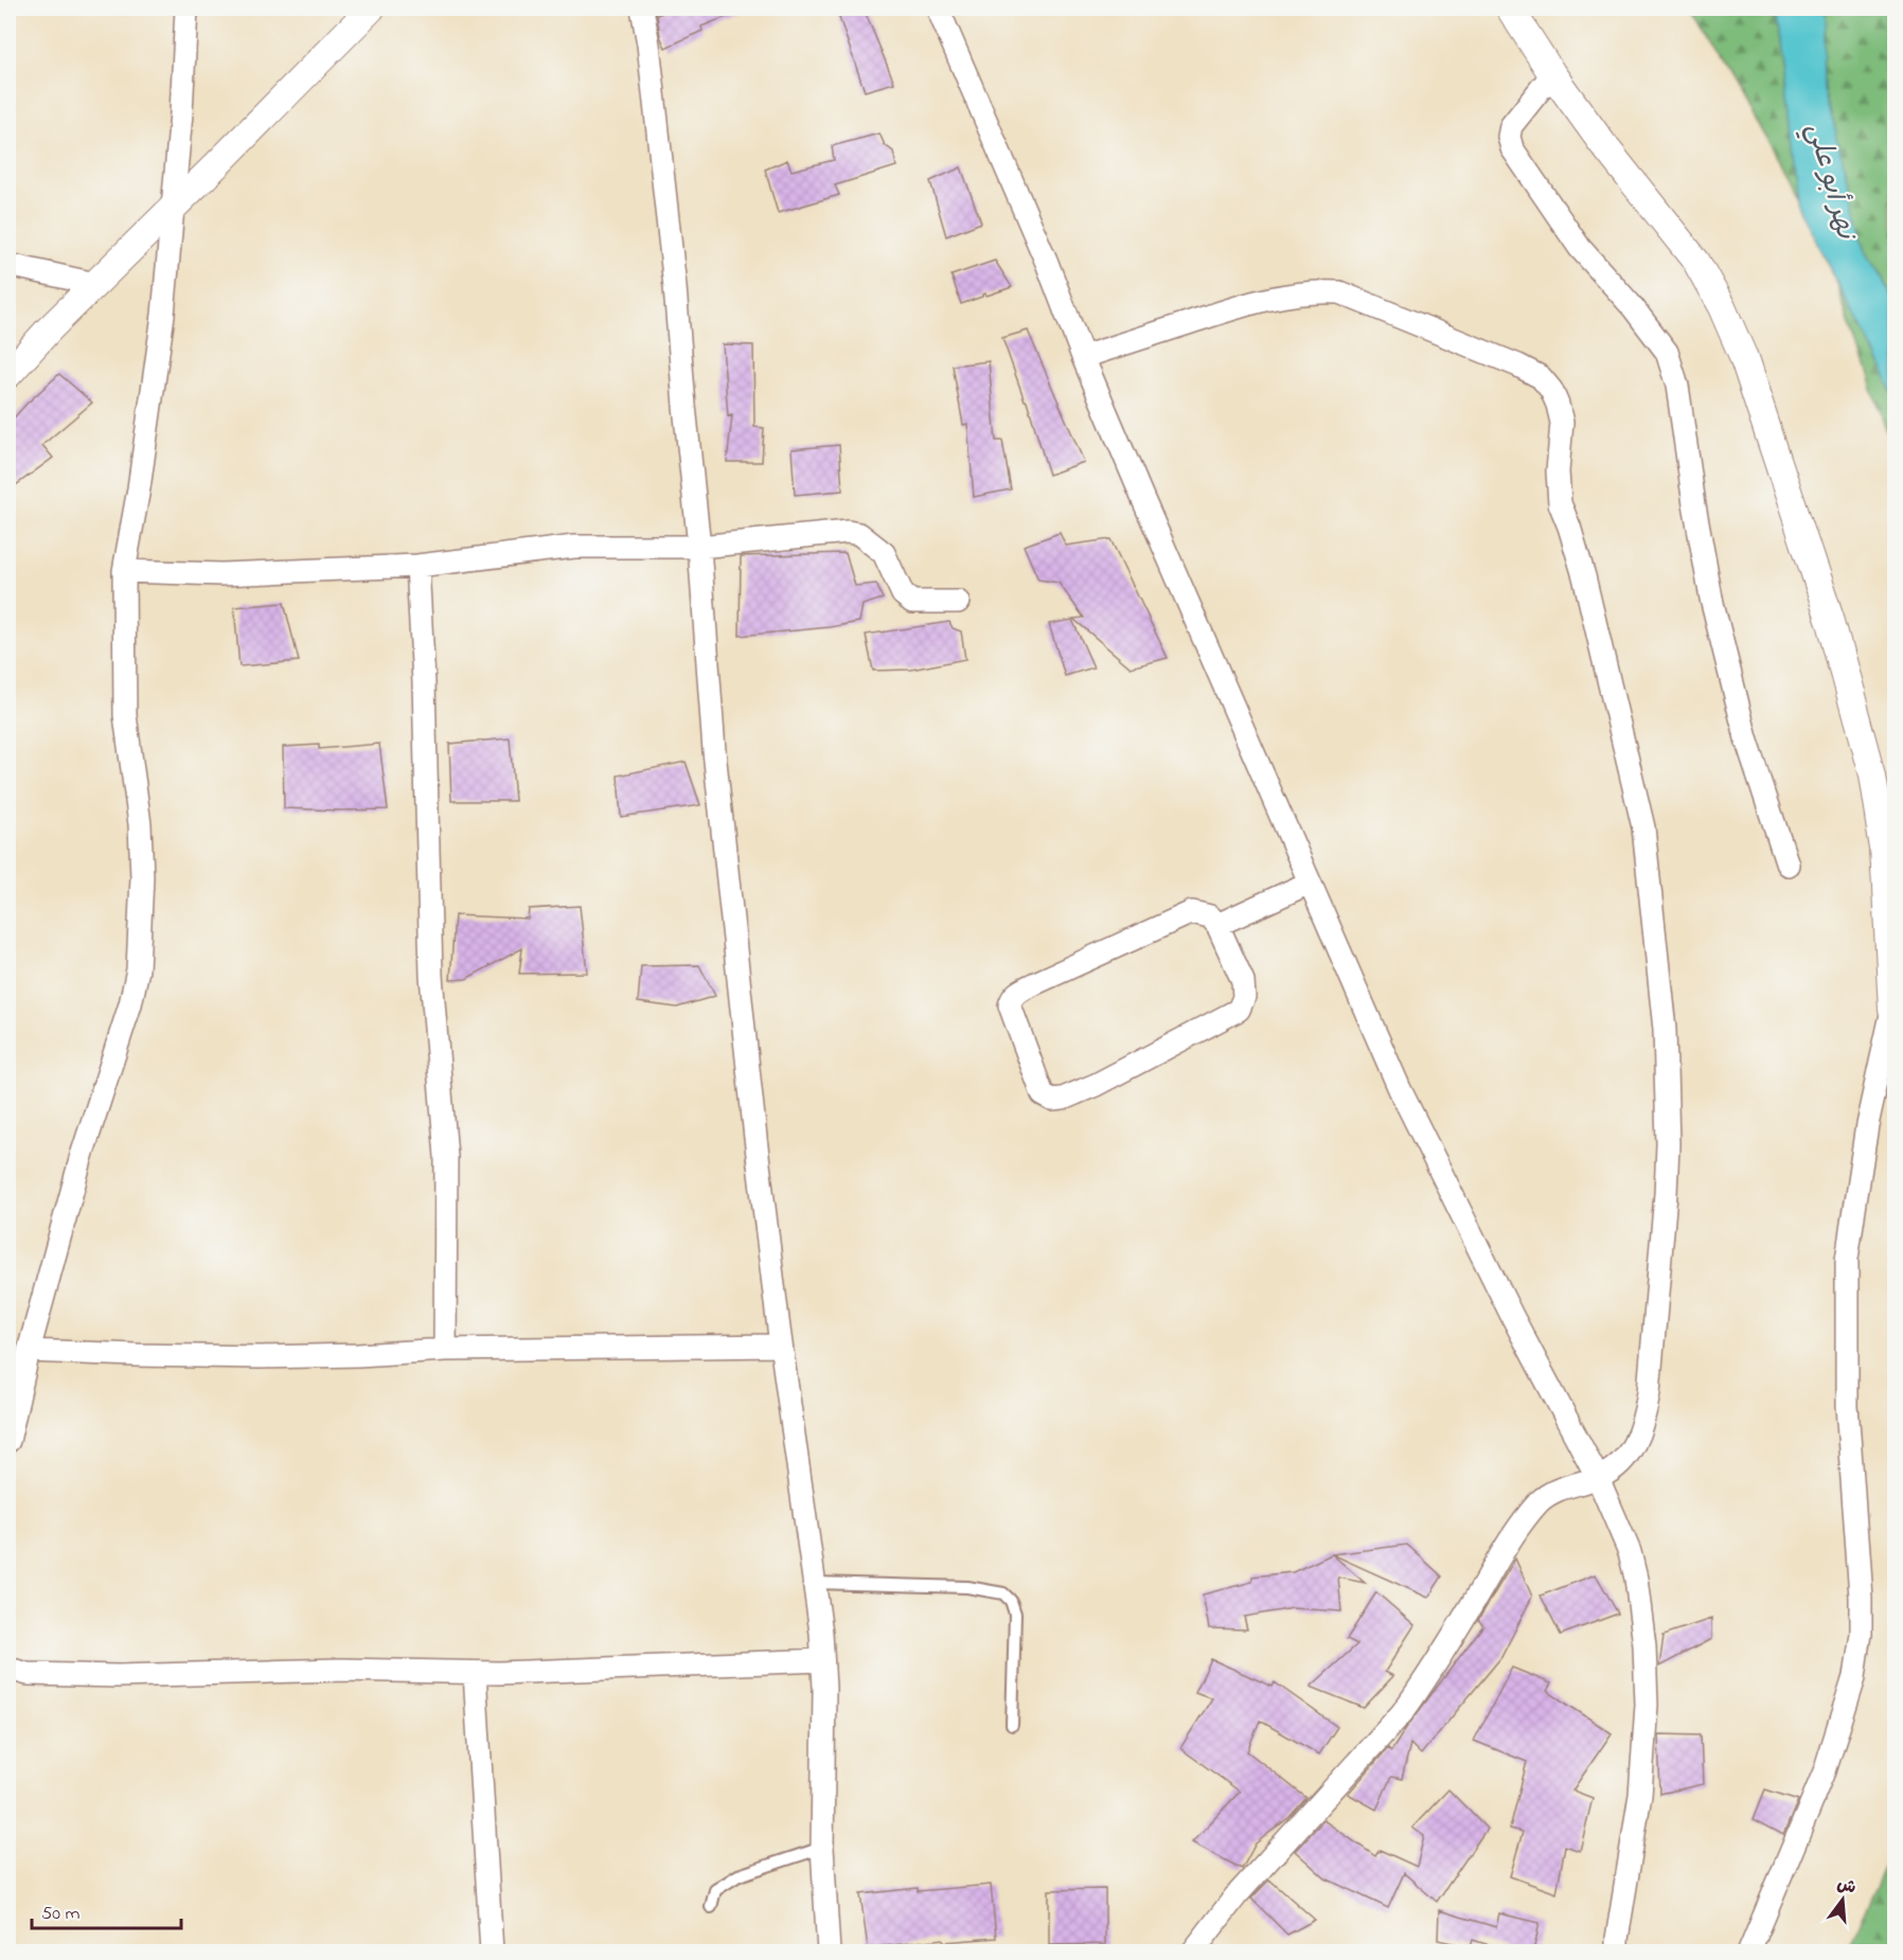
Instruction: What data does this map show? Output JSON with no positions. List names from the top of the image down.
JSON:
{
  "water": ["نهر أبو علي"],
  "scale_bar": "50 m",
  "north": "top"
}
